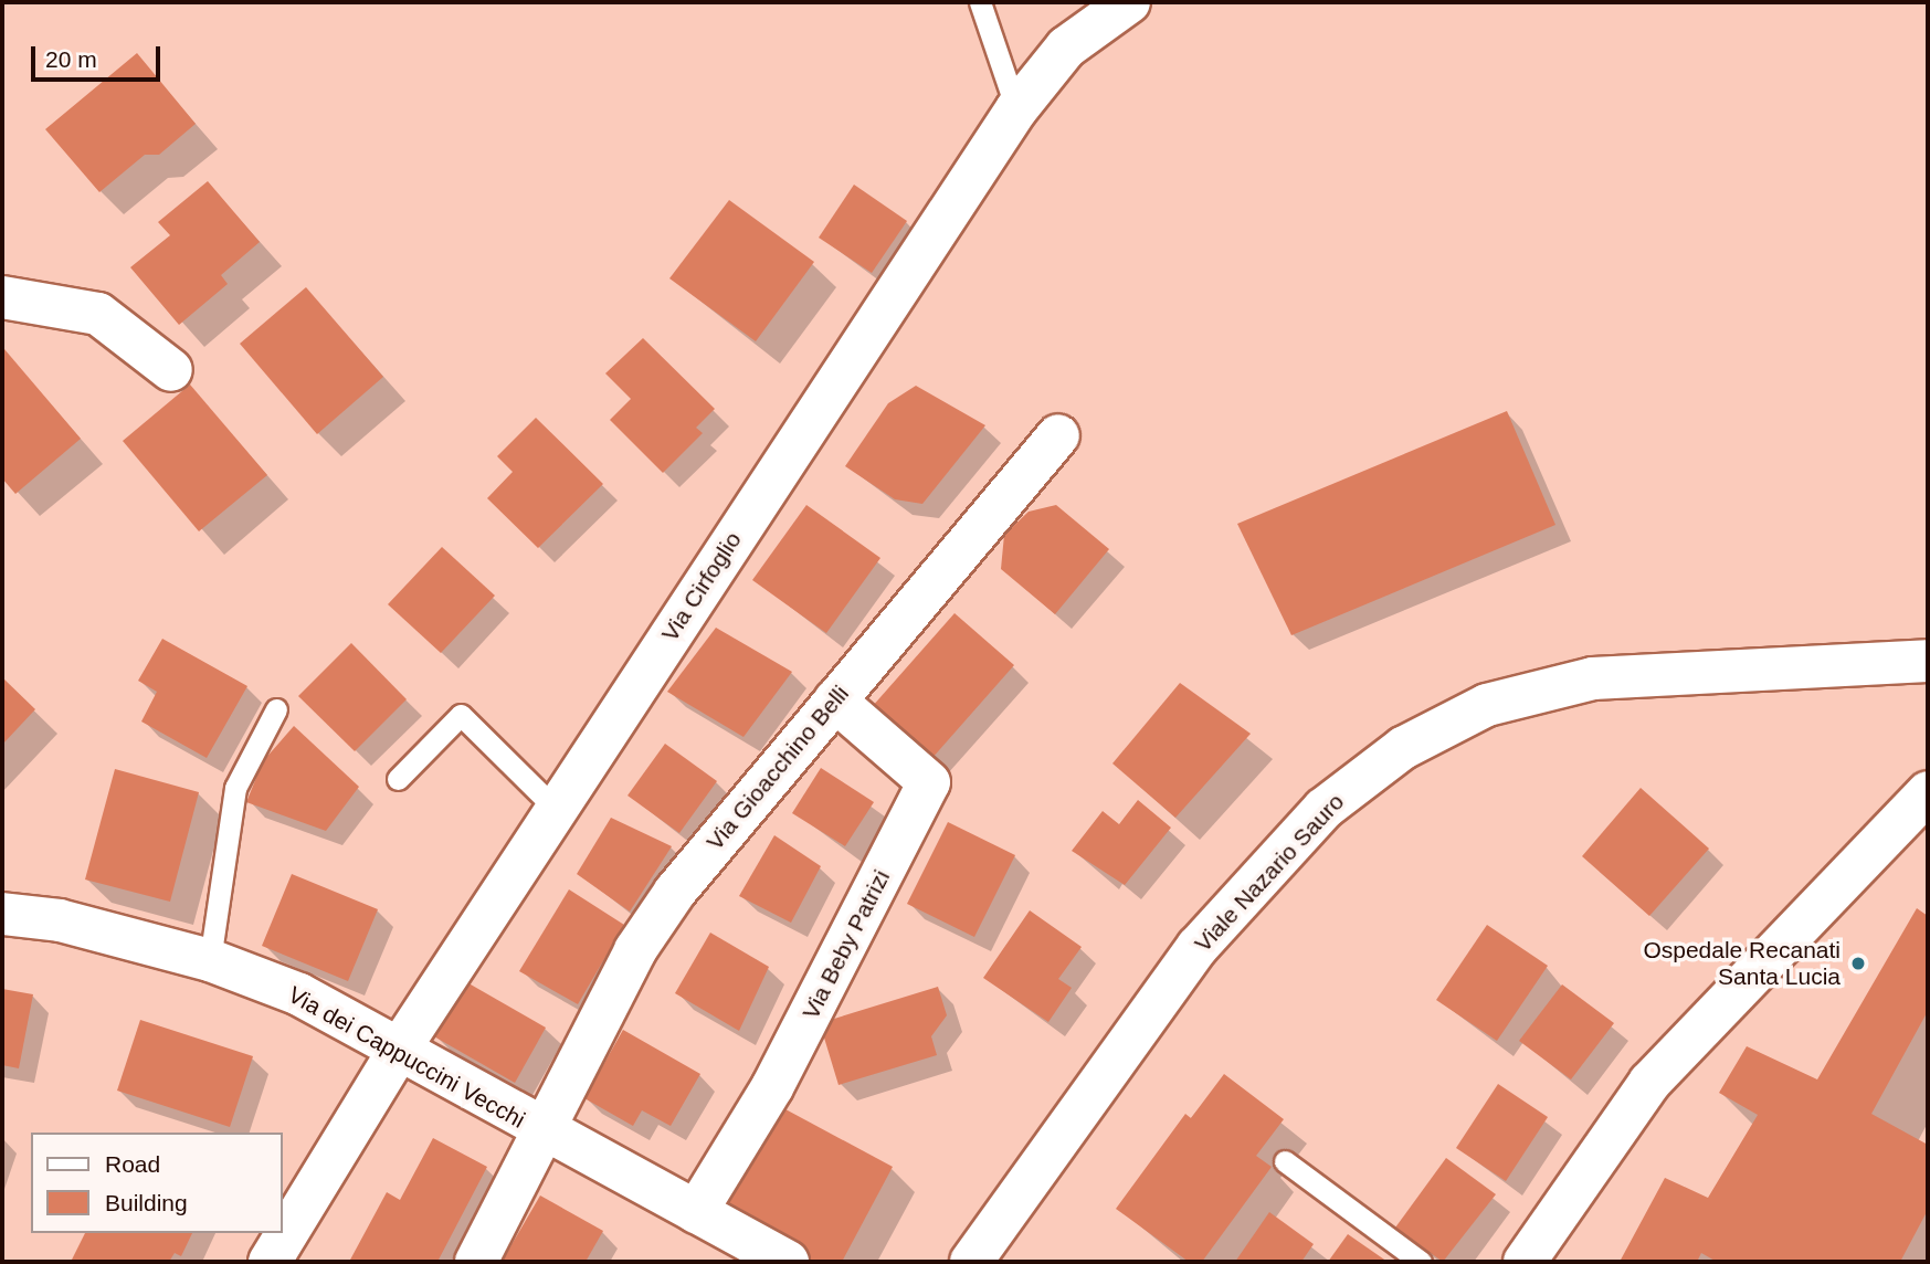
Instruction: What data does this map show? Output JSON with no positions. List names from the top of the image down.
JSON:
{
  "streets": {
    "street": [
      "Via Cirfoglio",
      "Via Gioacchino Belli",
      "Viale Nazario Sauro",
      "Via Beby Patrizi",
      "Via dei Cappuccini Vecchi"
    ]
  },
  "crossings": [
    ["Via Cirfoglio", "Via dei Cappuccini Vecchi"],
    ["Via Gioacchino Belli", "Via Beby Patrizi"],
    ["Via Gioacchino Belli", "Via dei Cappuccini Vecchi"],
    ["Via Beby Patrizi", "Via dei Cappuccini Vecchi"]
  ],
  "places": ["Ospedale Recanati Santa Lucia"],
  "legend": ["Road", "Building"],
  "scale_bar": "20 m"
}
